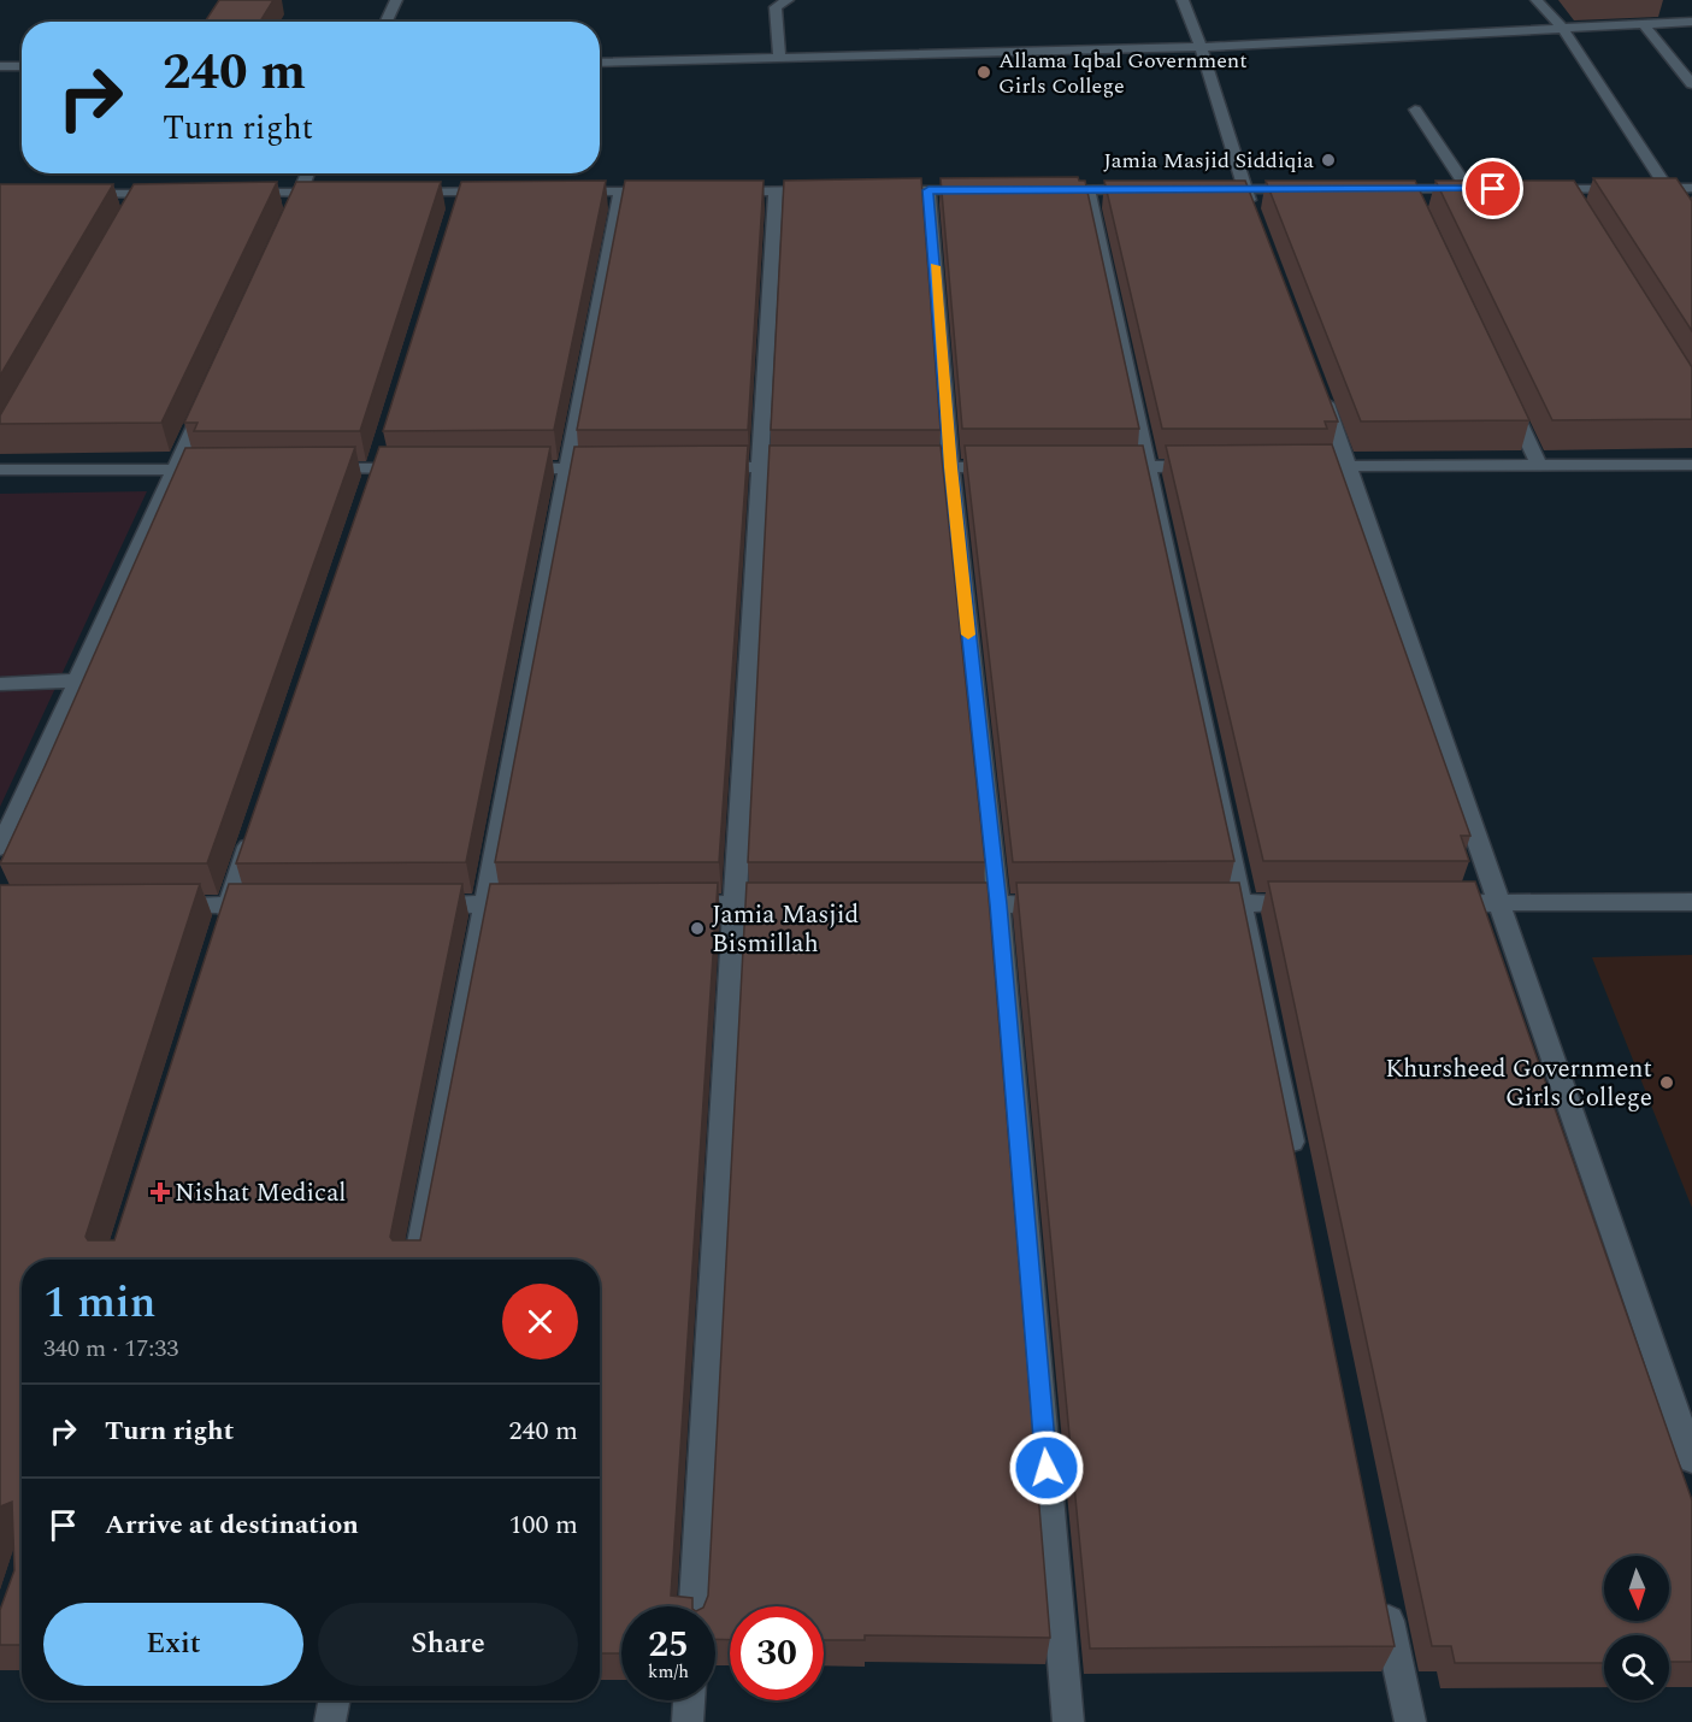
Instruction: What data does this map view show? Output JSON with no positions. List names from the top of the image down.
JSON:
{
  "places": {
    "other": [
      "Allama Iqbal Government Girls College",
      "Jamia Masjid Siddiqia",
      "Jamia Masjid Bismillah",
      "Khursheed Government Girls College"
    ],
    "health": ["Nishat Medical"]
  },
  "north": "bottom",
  "page": {
    "turn": ["240 m", "Turn right"],
    "heading": ["1 min", "340 m · 17:33"],
    "list": [
      {
        "name": "Turn right",
        "value": "240 m"
      },
      {
        "name": "Arrive at destination",
        "value": "100 m"
      }
    ],
    "buttons": ["Exit", "Share"],
    "speed": "25 km/h",
    "limit": "30"
  }
}
